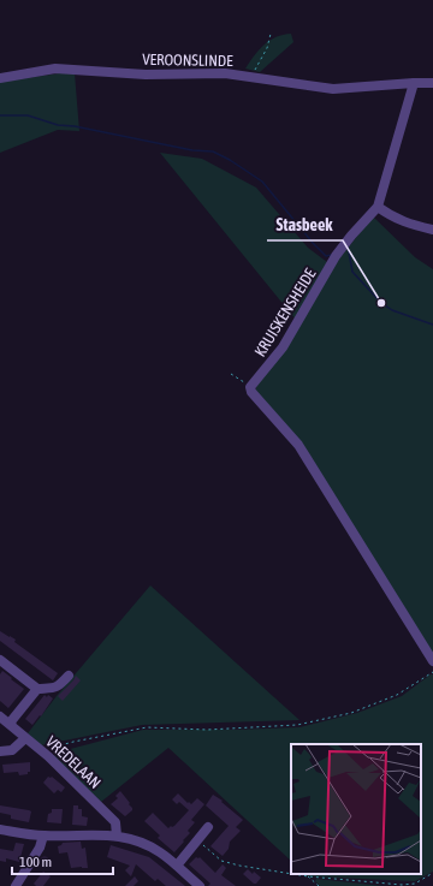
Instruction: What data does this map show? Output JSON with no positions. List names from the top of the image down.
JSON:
{
  "streets": {
    "street": ["VEROONSLINDE", "KRUISKENSHEIDE", "VREDELAAN"]
  },
  "crossings": [
    ["VEROONSLINDE", "KRUISKENSHEIDE"]
  ],
  "places": ["Stasbeek"],
  "scale_bar": "100 m"
}
